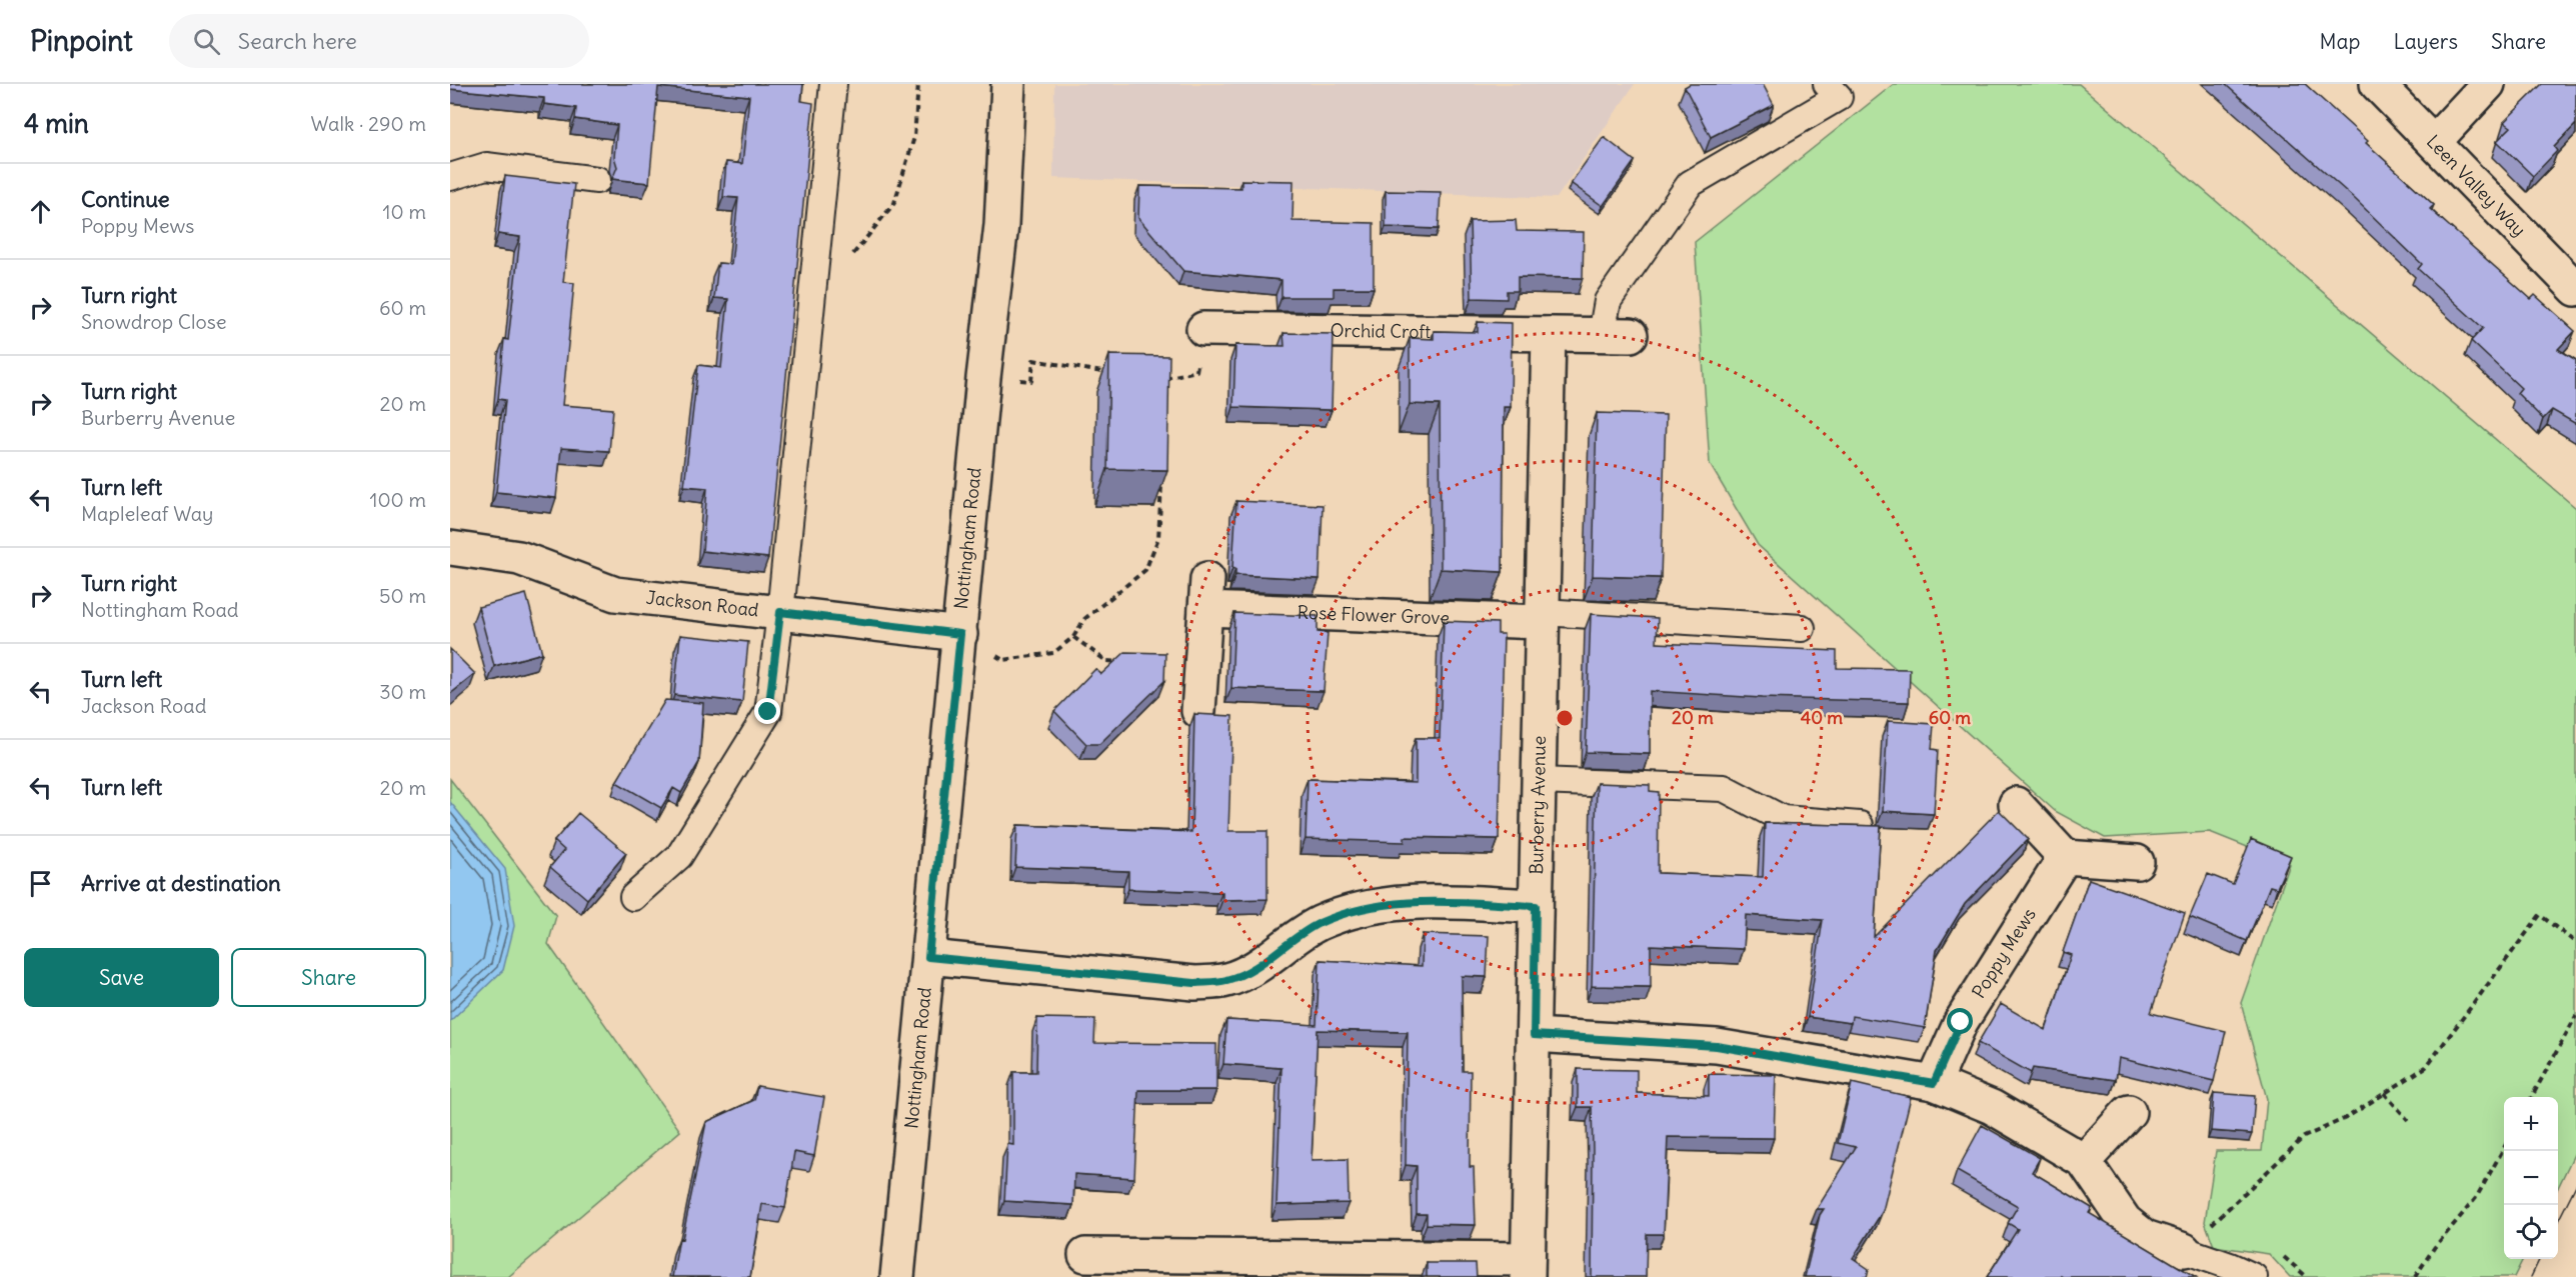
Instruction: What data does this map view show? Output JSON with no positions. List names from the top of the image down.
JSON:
{
  "streets": {
    "street": [
      "Leen Valley Way",
      "Orchid Croft",
      "Nottingham Road",
      "Jackson Road",
      "Rose Flower Grove",
      "Burberry Avenue",
      "Poppy Mews"
    ]
  },
  "crossings": [
    ["Orchid Croft", "Burberry Avenue"],
    ["Nottingham Road", "Jackson Road"],
    ["Rose Flower Grove", "Burberry Avenue"]
  ],
  "page": {
    "header": "Pinpoint",
    "search": "Search here",
    "nav": ["Map", "Layers", "Share"],
    "heading": ["4 min", "Walk · 290 m"],
    "list": [
      ["Continue", "Poppy Mews", "10 m"],
      ["Turn right", "Snowdrop Close", "60 m"],
      ["Turn right", "Burberry Avenue", "20 m"],
      ["Turn left", "Mapleleaf Way", "100 m"],
      ["Turn right", "Nottingham Road", "50 m"],
      ["Turn left", "Jackson Road", "30 m"],
      ["Turn left", "20 m"],
      "Arrive at destination"
    ],
    "buttons": ["Save", "Share"],
    "map_buttons": ["+", "−"]
  },
  "rings": ["20 m", "40 m", "60 m"]
}
